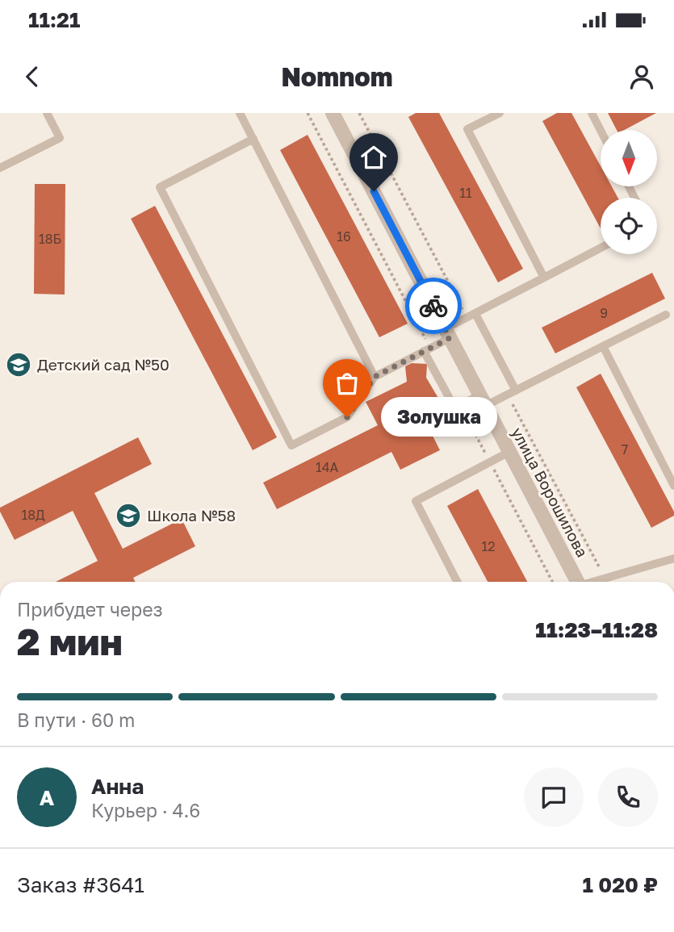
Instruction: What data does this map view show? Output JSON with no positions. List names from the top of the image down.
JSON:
{
  "streets": {
    "street": ["улица Ворошилова"]
  },
  "places": {
    "school or university": ["Детский сад №50", "Школа №58"],
    "other": ["Золушка"]
  },
  "house_numbers": [
    "11",
    "16",
    "18Б",
    "9",
    "7",
    "14А",
    "18Д",
    "12"
  ],
  "north": "bottom",
  "page": {
    "status": "11:21",
    "header": "Nomnom",
    "bubble": "Золушка",
    "heading": ["2 мин", "Прибудет через", "11:23–11:28"],
    "panel": [
      "Анна",
      "Курьер · 4.6",
      "Заказ #3641",
      "1 020 ₽"
    ],
    "bar": "В пути · 60 m",
    "round": "А"
  }
}
